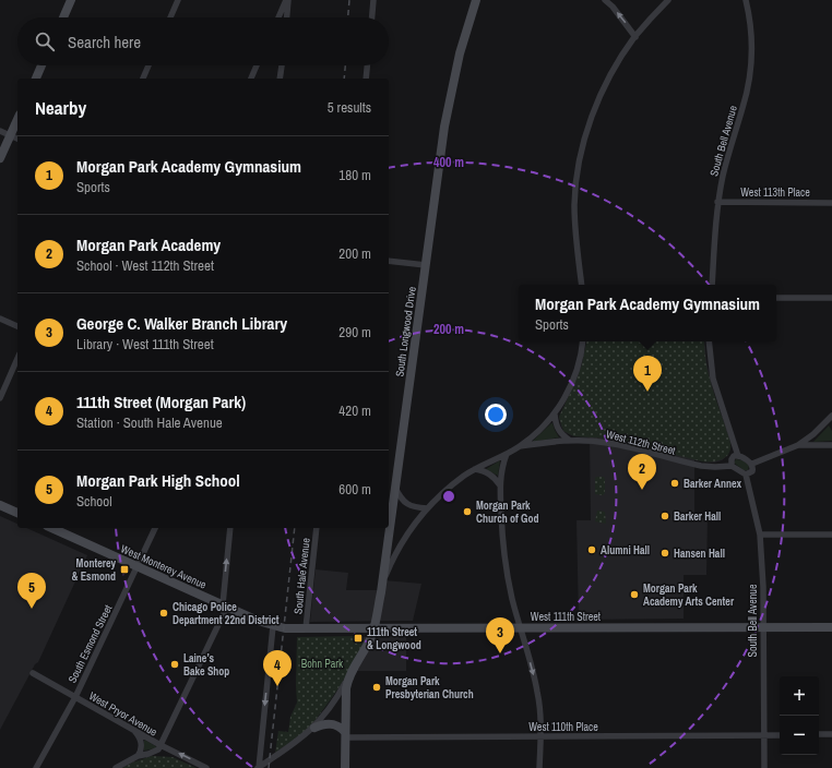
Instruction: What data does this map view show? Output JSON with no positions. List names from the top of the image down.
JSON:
{
  "streets": {
    "main road": ["South Longwood Drive", "West Monterey Avenue", "West 111th Street"],
    "street": [
      "South Bell Avenue",
      "West 113th Place",
      "West 112th Street",
      "South Hale Avenue",
      "South Esmond Street",
      "West Pryor Avenue",
      "West 110th Place"
    ]
  },
  "crossings": [
    ["South Bell Avenue", "West 113th Place"],
    ["South Bell Avenue", "West 111th Street"],
    ["South Bell Avenue", "West 110th Place"],
    ["South Longwood Drive", "West 111th Street"],
    ["South Longwood Drive", "West 110th Place"],
    ["West Monterey Avenue", "West 111th Street"],
    ["West Monterey Avenue", "South Esmond Street"],
    ["South Hale Avenue", "West 111th Street"],
    ["South Esmond Street", "West Pryor Avenue"]
  ],
  "parks": ["Bohn Park"],
  "places": {
    "other": [
      "Barker Annex",
      "Morgan Park Church of God",
      "Barker Hall",
      "Alumni Hall",
      "Hansen Hall",
      "Morgan Park Academy Arts Center",
      "Chicago Police Department 22nd District",
      "Laine’s Bake Shop",
      "Morgan Park Presbyterian Church"
    ],
    "transit": ["Monterey & Esmond", "111th Street & Longwood"]
  },
  "page": {
    "search": "Search here",
    "heading": ["Nearby", "5 results"],
    "list": [
      {
        "mark": "1",
        "name": "Morgan Park Academy Gymnasium",
        "note": "Sports",
        "value": "180 m"
      },
      {
        "mark": "2",
        "name": "Morgan Park Academy",
        "note": "School · West 112th Street",
        "value": "200 m"
      },
      {
        "mark": "3",
        "name": "George C. Walker Branch Library",
        "note": "Library · West 111th Street",
        "value": "290 m"
      },
      {
        "mark": "4",
        "name": "111th Street (Morgan Park)",
        "note": "Station · South Hale Avenue",
        "value": "420 m"
      },
      {
        "mark": "5",
        "name": "Morgan Park High School",
        "note": "School",
        "value": "600 m"
      }
    ],
    "popup": ["Morgan Park Academy Gymnasium", "Sports"],
    "pins": [
      "1",
      "2",
      "5",
      "3",
      "4"
    ],
    "map_buttons": ["+", "−"]
  },
  "rings": ["400 m", "200 m"]
}
